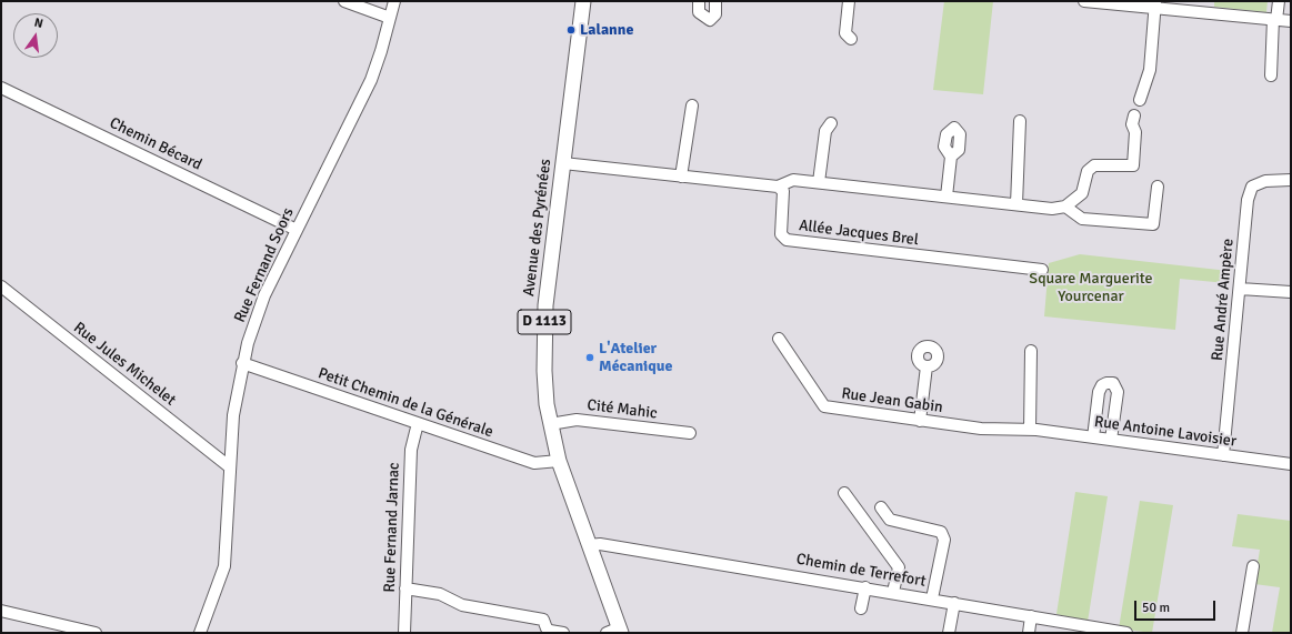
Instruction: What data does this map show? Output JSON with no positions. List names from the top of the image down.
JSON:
{
  "streets": {
    "main road": ["Avenue des Pyrénées", "D 1113"],
    "street": [
      "Chemin Bécard",
      "Allée Jacques Brel",
      "Rue Fernand Soors",
      "Rue André Ampère",
      "Rue Jules Michelet",
      "Rue Jean Gabin",
      "Petit Chemin de la Générale",
      "Cité Mahic",
      "Rue Antoine Lavoisier",
      "Rue Fernand Jarnac",
      "Chemin de Terrefort"
    ]
  },
  "crossings": [
    ["Chemin Bécard", "Rue Fernand Soors"],
    ["Avenue des Pyrénées", "Petit Chemin de la Générale"],
    ["Avenue des Pyrénées", "Cité Mahic"],
    ["Avenue des Pyrénées", "Chemin de Terrefort"],
    ["Rue Fernand Soors", "Rue Jules Michelet"],
    ["Rue Fernand Soors", "Petit Chemin de la Générale"],
    ["Rue André Ampère", "Rue Antoine Lavoisier"],
    ["Rue Jean Gabin", "Rue Antoine Lavoisier"],
    ["Petit Chemin de la Générale", "Rue Fernand Jarnac"]
  ],
  "parks": ["Square Marguerite Yourcenar"],
  "places": ["Lalanne", "L'Atelier Mécanique"],
  "scale_bar": "50 m",
  "north": "top"
}
